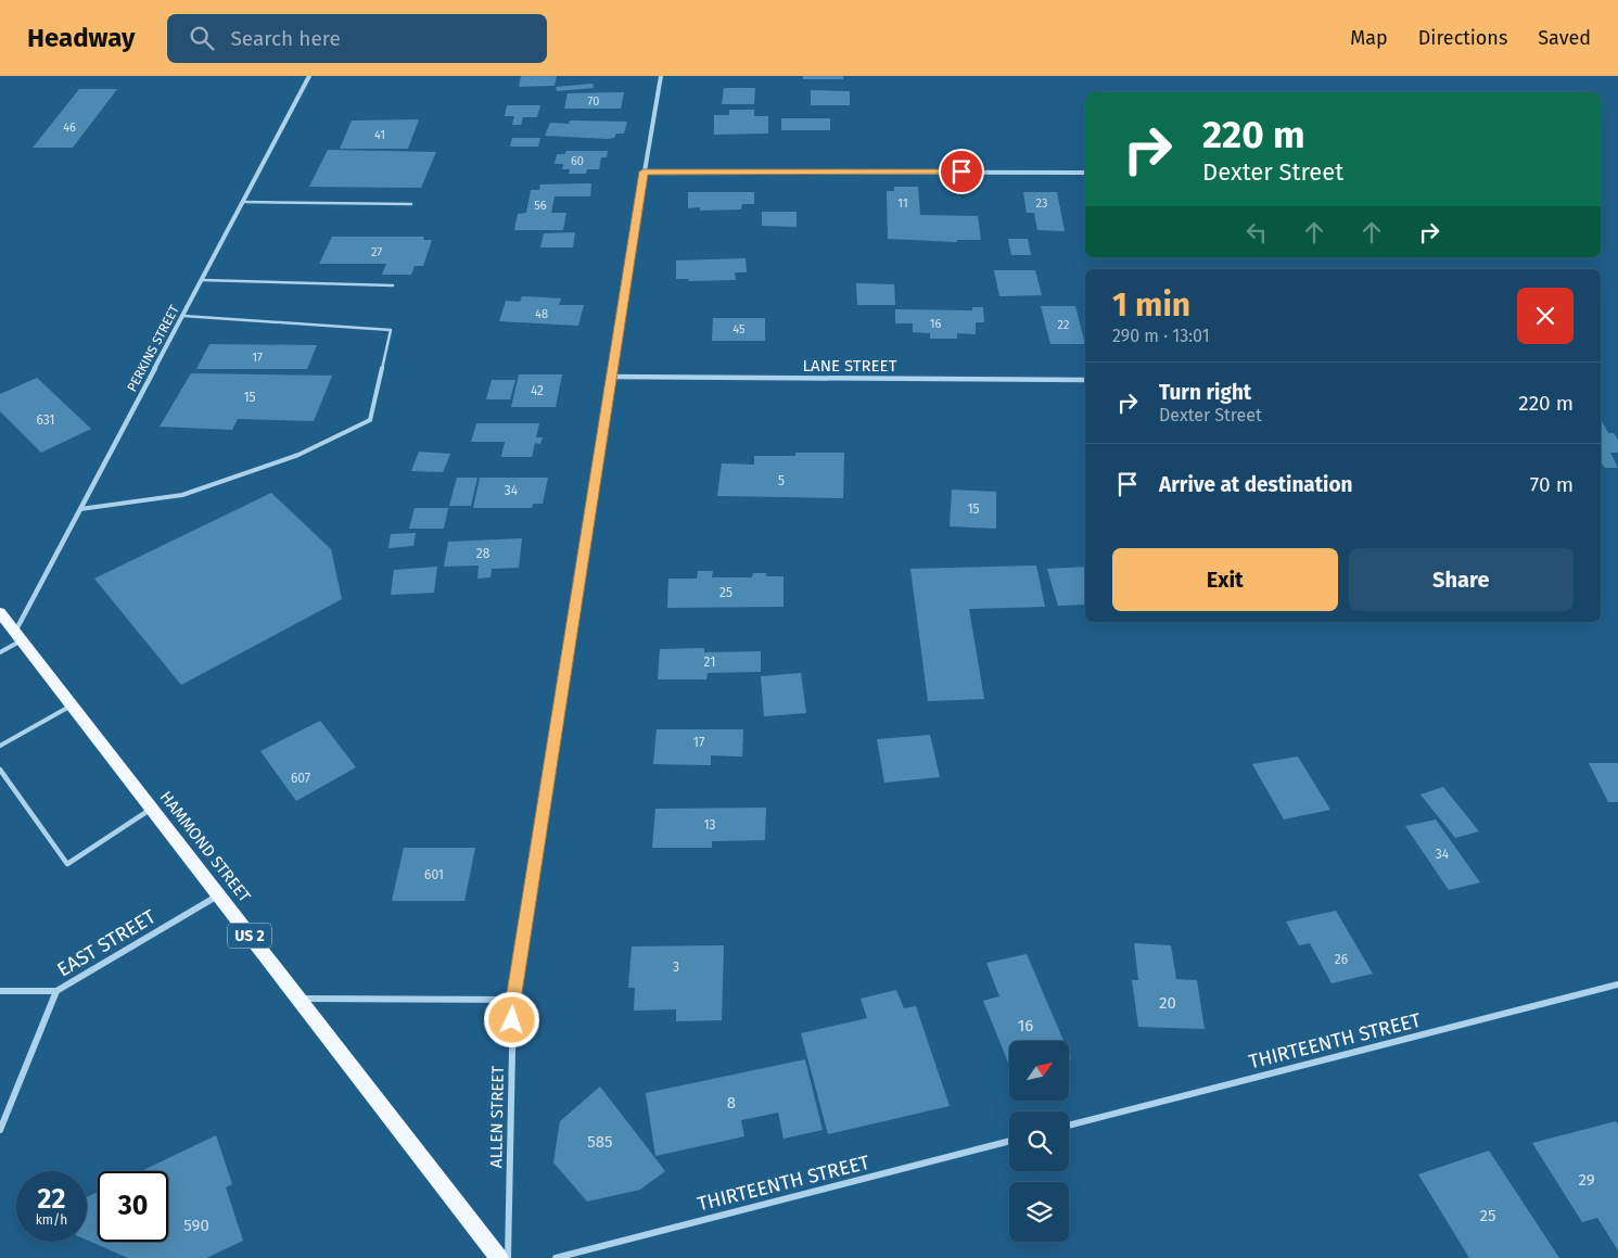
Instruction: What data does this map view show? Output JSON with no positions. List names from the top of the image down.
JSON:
{
  "streets": {
    "main road": ["HAMMOND STREET", "US 2"],
    "street": [
      "PERKINS STREET",
      "LANE STREET",
      "EAST STREET",
      "THIRTEENTH STREET",
      "ALLEN STREET"
    ]
  },
  "crossings": [
    ["PERKINS STREET", "HAMMOND STREET"],
    ["LANE STREET", "ALLEN STREET"],
    ["HAMMOND STREET", "EAST STREET"]
  ],
  "house_numbers": [
    "70",
    "46",
    "41",
    "60",
    "11",
    "23",
    "56",
    "27",
    "48",
    "16",
    "22",
    "45",
    "17",
    "42",
    "15",
    "631",
    "5",
    "34",
    "15",
    "28",
    "25",
    "21",
    "17",
    "607",
    "13",
    "34",
    "601",
    "26",
    "3",
    "20",
    "16",
    "8",
    "585",
    "29",
    "25",
    "590"
  ],
  "north": "top right",
  "page": {
    "header": "Headway",
    "search": "Search here",
    "nav": ["Map", "Directions", "Saved"],
    "turn": ["220 m", "Dexter Street"],
    "heading": ["1 min", "290 m · 13:01"],
    "list": [
      {
        "name": "Turn right",
        "note": "Dexter Street",
        "value": "220 m"
      },
      {
        "name": "Arrive at destination",
        "value": "70 m"
      }
    ],
    "buttons": ["Exit", "Share"],
    "speed": "22 km/h",
    "limit": "30"
  }
}
